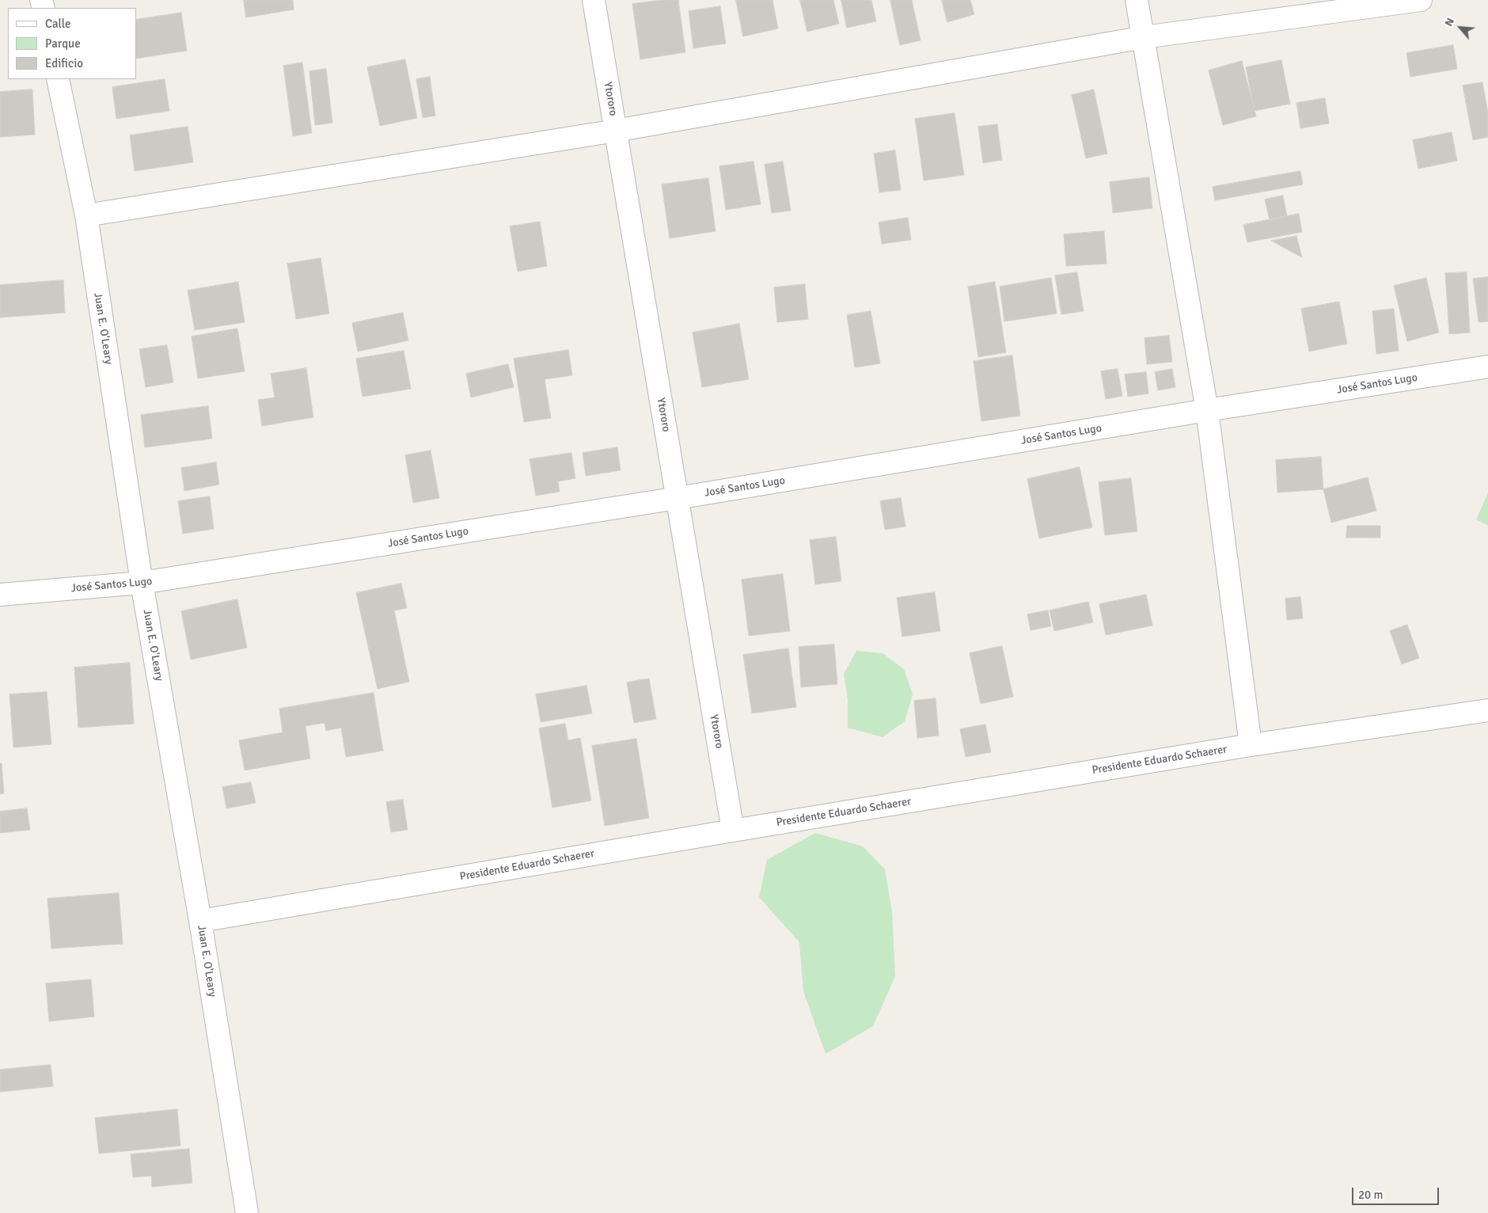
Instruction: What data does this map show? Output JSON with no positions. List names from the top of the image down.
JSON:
{
  "streets": {
    "street": [
      "Ytororo",
      "Juan E. O'Leary",
      "José Santos Lugo",
      "Presidente Eduardo Schaerer"
    ]
  },
  "crossings": [
    ["Ytororo", "José Santos Lugo"],
    ["Ytororo", "Presidente Eduardo Schaerer"],
    ["Juan E. O'Leary", "José Santos Lugo"],
    ["Juan E. O'Leary", "Presidente Eduardo Schaerer"]
  ],
  "legend": ["Calle", "Parque", "Edificio"],
  "scale_bar": "20 m",
  "north": "top left"
}
